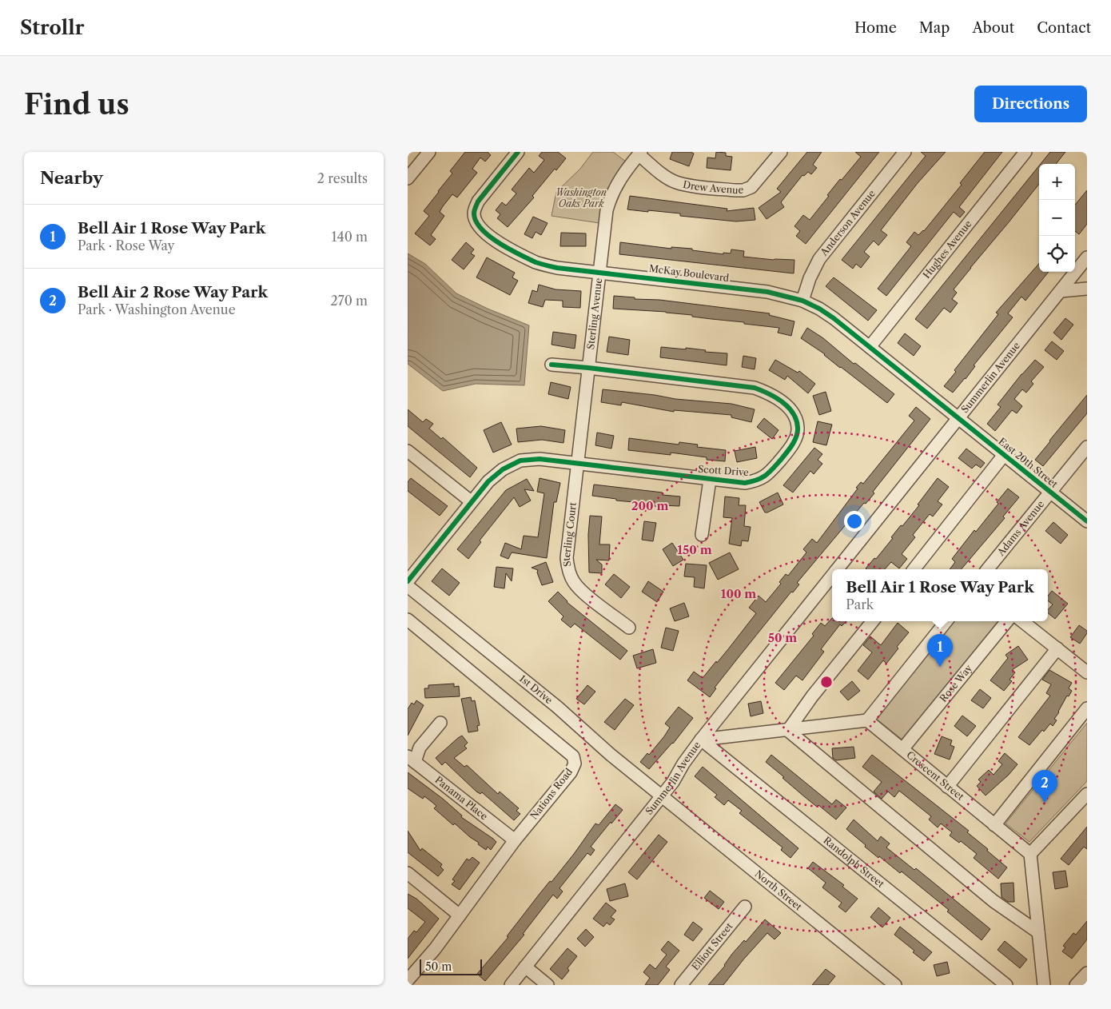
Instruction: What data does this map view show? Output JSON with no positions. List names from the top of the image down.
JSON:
{
  "streets": {
    "street": [
      "Drew Avenue",
      "Anderson Avenue",
      "Hughes Avenue",
      "McKay Boulevard",
      "Sterling Avenue",
      "Summerlin Avenue",
      "East 20th Street",
      "Scott Drive",
      "Adams Avenue",
      "Sterling Court",
      "Rose Way",
      "1st Drive",
      "Crescent Street",
      "Nations Road",
      "Panama Place",
      "Randolph Street",
      "North Street",
      "Elliott Street"
    ]
  },
  "crossings": [
    ["Drew Avenue", "Sterling Avenue"],
    ["Anderson Avenue", "McKay Boulevard"],
    ["Hughes Avenue", "McKay Boulevard"],
    ["McKay Boulevard", "Sterling Avenue"],
    ["McKay Boulevard", "Summerlin Avenue"],
    ["McKay Boulevard", "East 20th Street"],
    ["Sterling Avenue", "Scott Drive"],
    ["Sterling Avenue", "Sterling Court"],
    ["Summerlin Avenue", "East 20th Street"],
    ["Summerlin Avenue", "1st Drive"],
    ["Summerlin Avenue", "Randolph Street"],
    ["Summerlin Avenue", "North Street"],
    ["East 20th Street", "Adams Avenue"],
    ["Scott Drive", "Sterling Court"],
    ["Rose Way", "Crescent Street"],
    ["1st Drive", "North Street"],
    ["Nations Road", "Panama Place"]
  ],
  "parks": ["Washington Oaks Park"],
  "scale_bar": "50 m",
  "page": {
    "header": "Strollr",
    "nav": [
      "Home",
      "Map",
      "About",
      "Contact"
    ],
    "buttons": "Directions",
    "title": "Find us",
    "heading": ["Nearby", "2 results"],
    "map_buttons": ["+", "−"],
    "list": [
      {
        "mark": "1",
        "name": "Bell Air 1 Rose Way Park",
        "note": "Park · Rose Way",
        "value": "140 m"
      },
      {
        "mark": "2",
        "name": "Bell Air 2 Rose Way Park",
        "note": "Park · Washington Avenue",
        "value": "270 m"
      }
    ],
    "popup": ["Bell Air 1 Rose Way Park", "Park"],
    "pins": ["1", "2"],
    "scale": "50 m"
  },
  "rings": [
    "200 m",
    "150 m",
    "100 m",
    "50 m"
  ]
}
